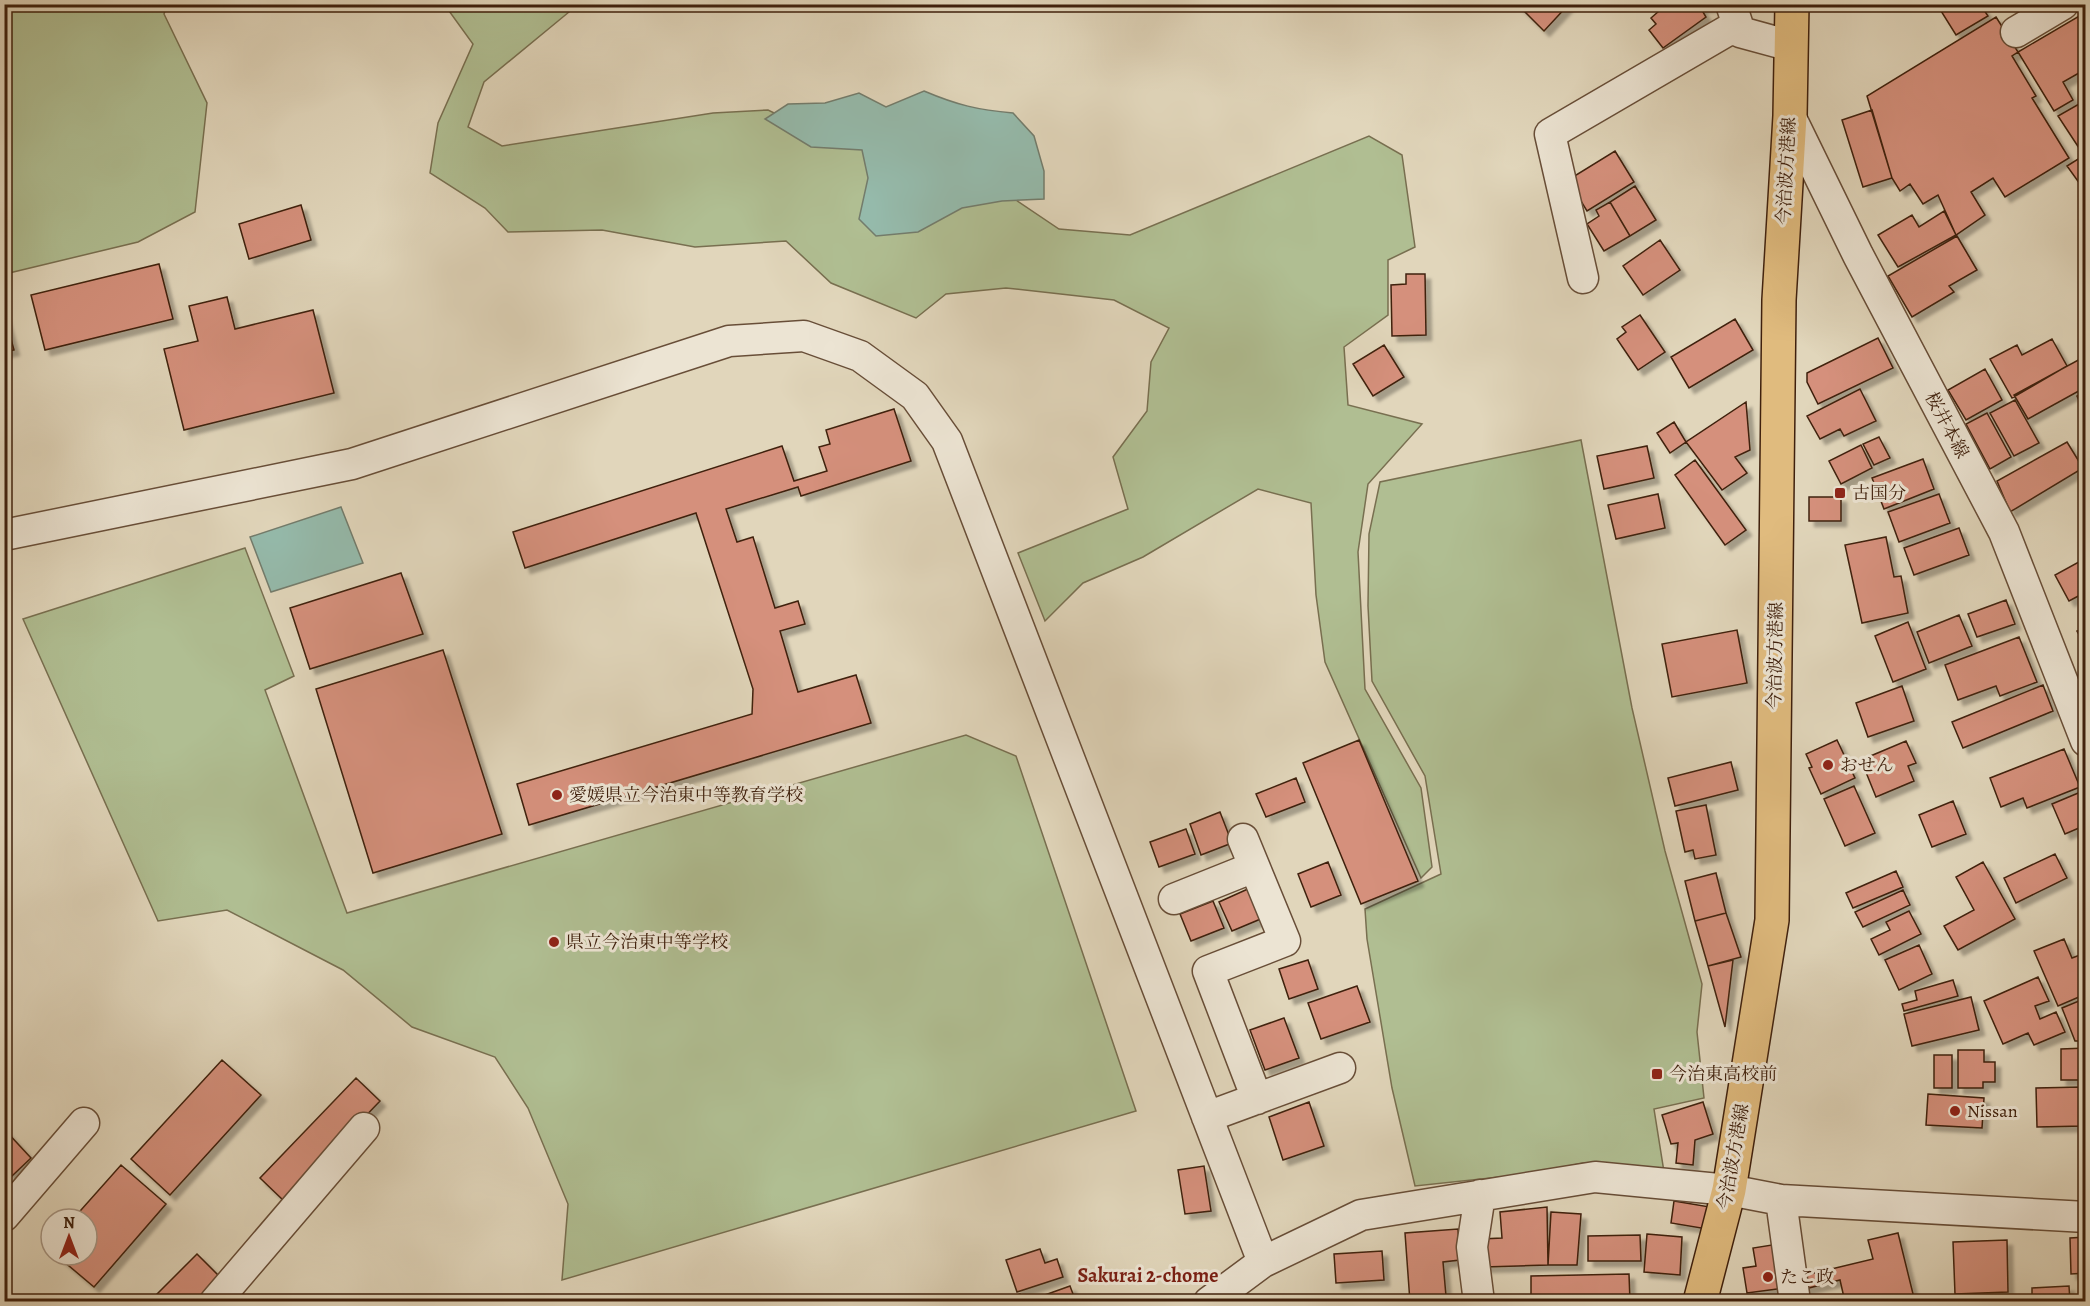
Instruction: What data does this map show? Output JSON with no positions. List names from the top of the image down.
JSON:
{
  "streets": {
    "main road": ["今治波方港線"],
    "street": ["桜井本線"]
  },
  "crossings": [
    ["今治波方港線", "桜井本線"]
  ],
  "districts": ["Sakurai 2-chome"],
  "places": {
    "transit": ["古国分", "今治東高校前"],
    "other": [
      "おせん",
      "愛媛県立今治東中等教育学校",
      "県立今治東中等学校",
      "Nissan",
      "たこ政"
    ]
  },
  "north": "top"
}
